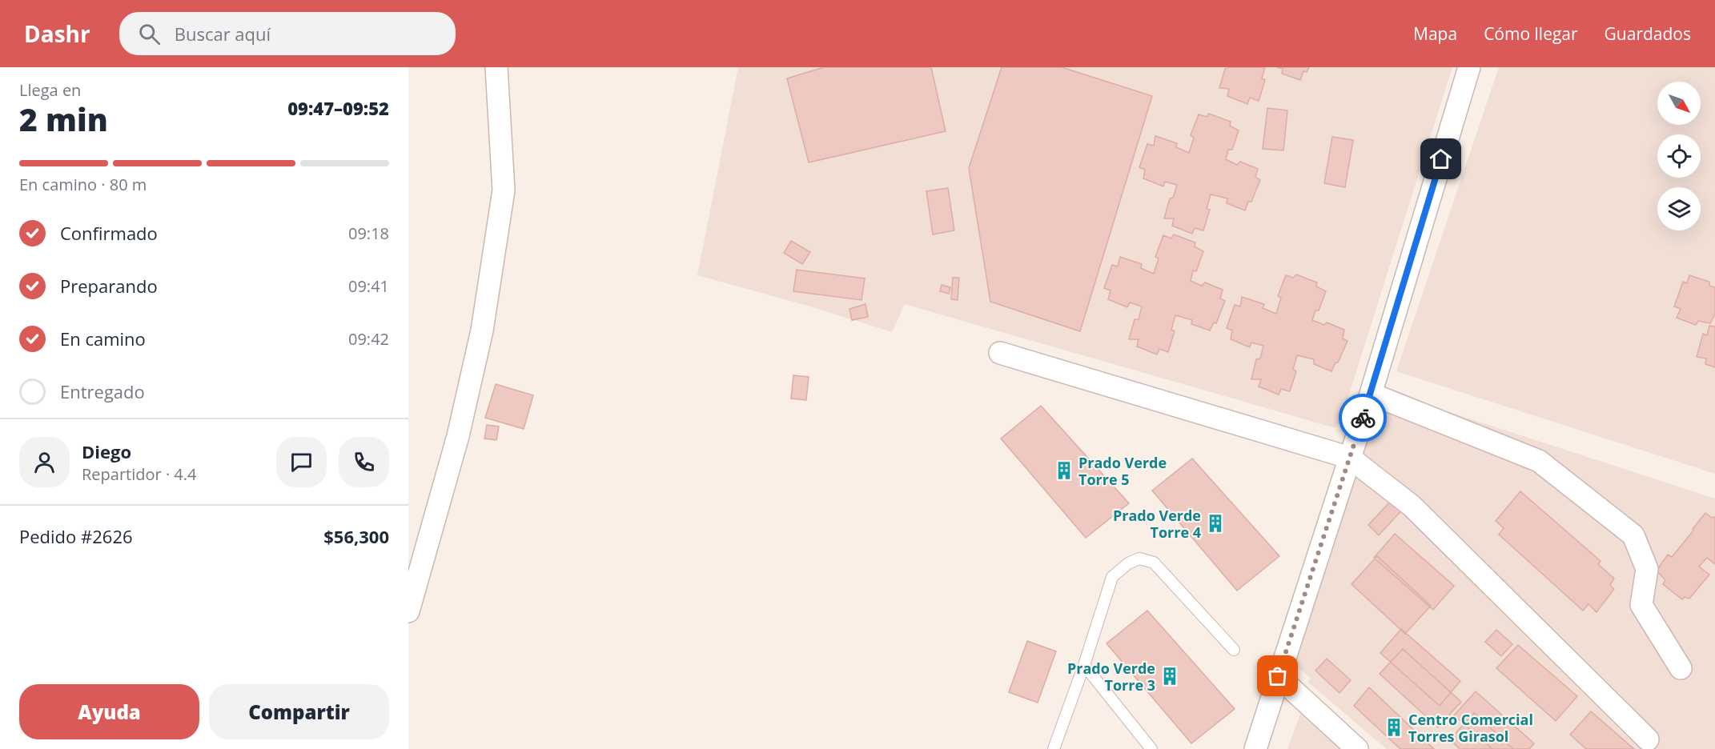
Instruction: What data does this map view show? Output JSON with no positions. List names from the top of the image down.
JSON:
{
  "places": {
    "building": [
      "Prado Verde Torre 5",
      "Prado Verde Torre 4",
      "Prado Verde Torre 3",
      "Centro Comercial Torres Girasol"
    ]
  },
  "north": "bottom right",
  "page": {
    "header": "Dashr",
    "search": "Buscar aquí",
    "nav": ["Mapa", "Cómo llegar", "Guardados"],
    "heading": ["2 min", "Llega en", "09:47–09:52"],
    "panel": [
      "Diego",
      "Repartidor · 4.4",
      "Pedido #2626",
      "$56,300"
    ],
    "bar": "En camino · 80 m",
    "list": [
      ["Confirmado", "09:18"],
      ["Preparando", "09:41"],
      ["En camino", "09:42"],
      "Entregado"
    ],
    "buttons": ["Ayuda", "Compartir"]
  }
}
